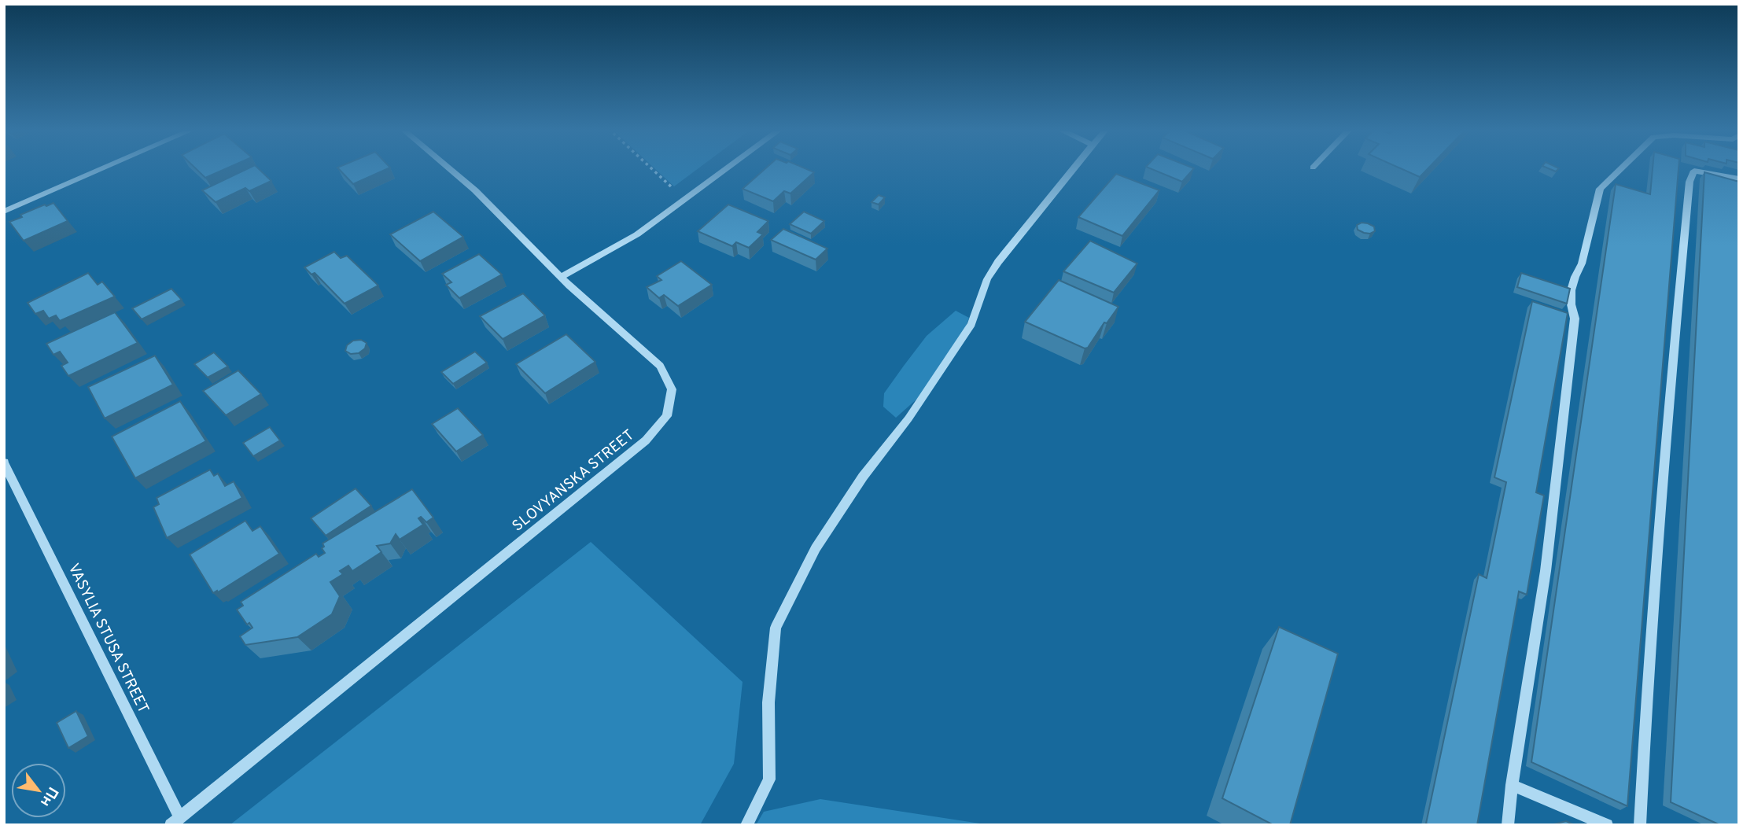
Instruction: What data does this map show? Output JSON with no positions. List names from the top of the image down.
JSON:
{
  "streets": {
    "street": ["SLOVYANSKA STREET", "VASYLIA STUSA STREET"]
  },
  "crossings": [
    ["SLOVYANSKA STREET", "VASYLIA STUSA STREET"]
  ],
  "north": "bottom right"
}
